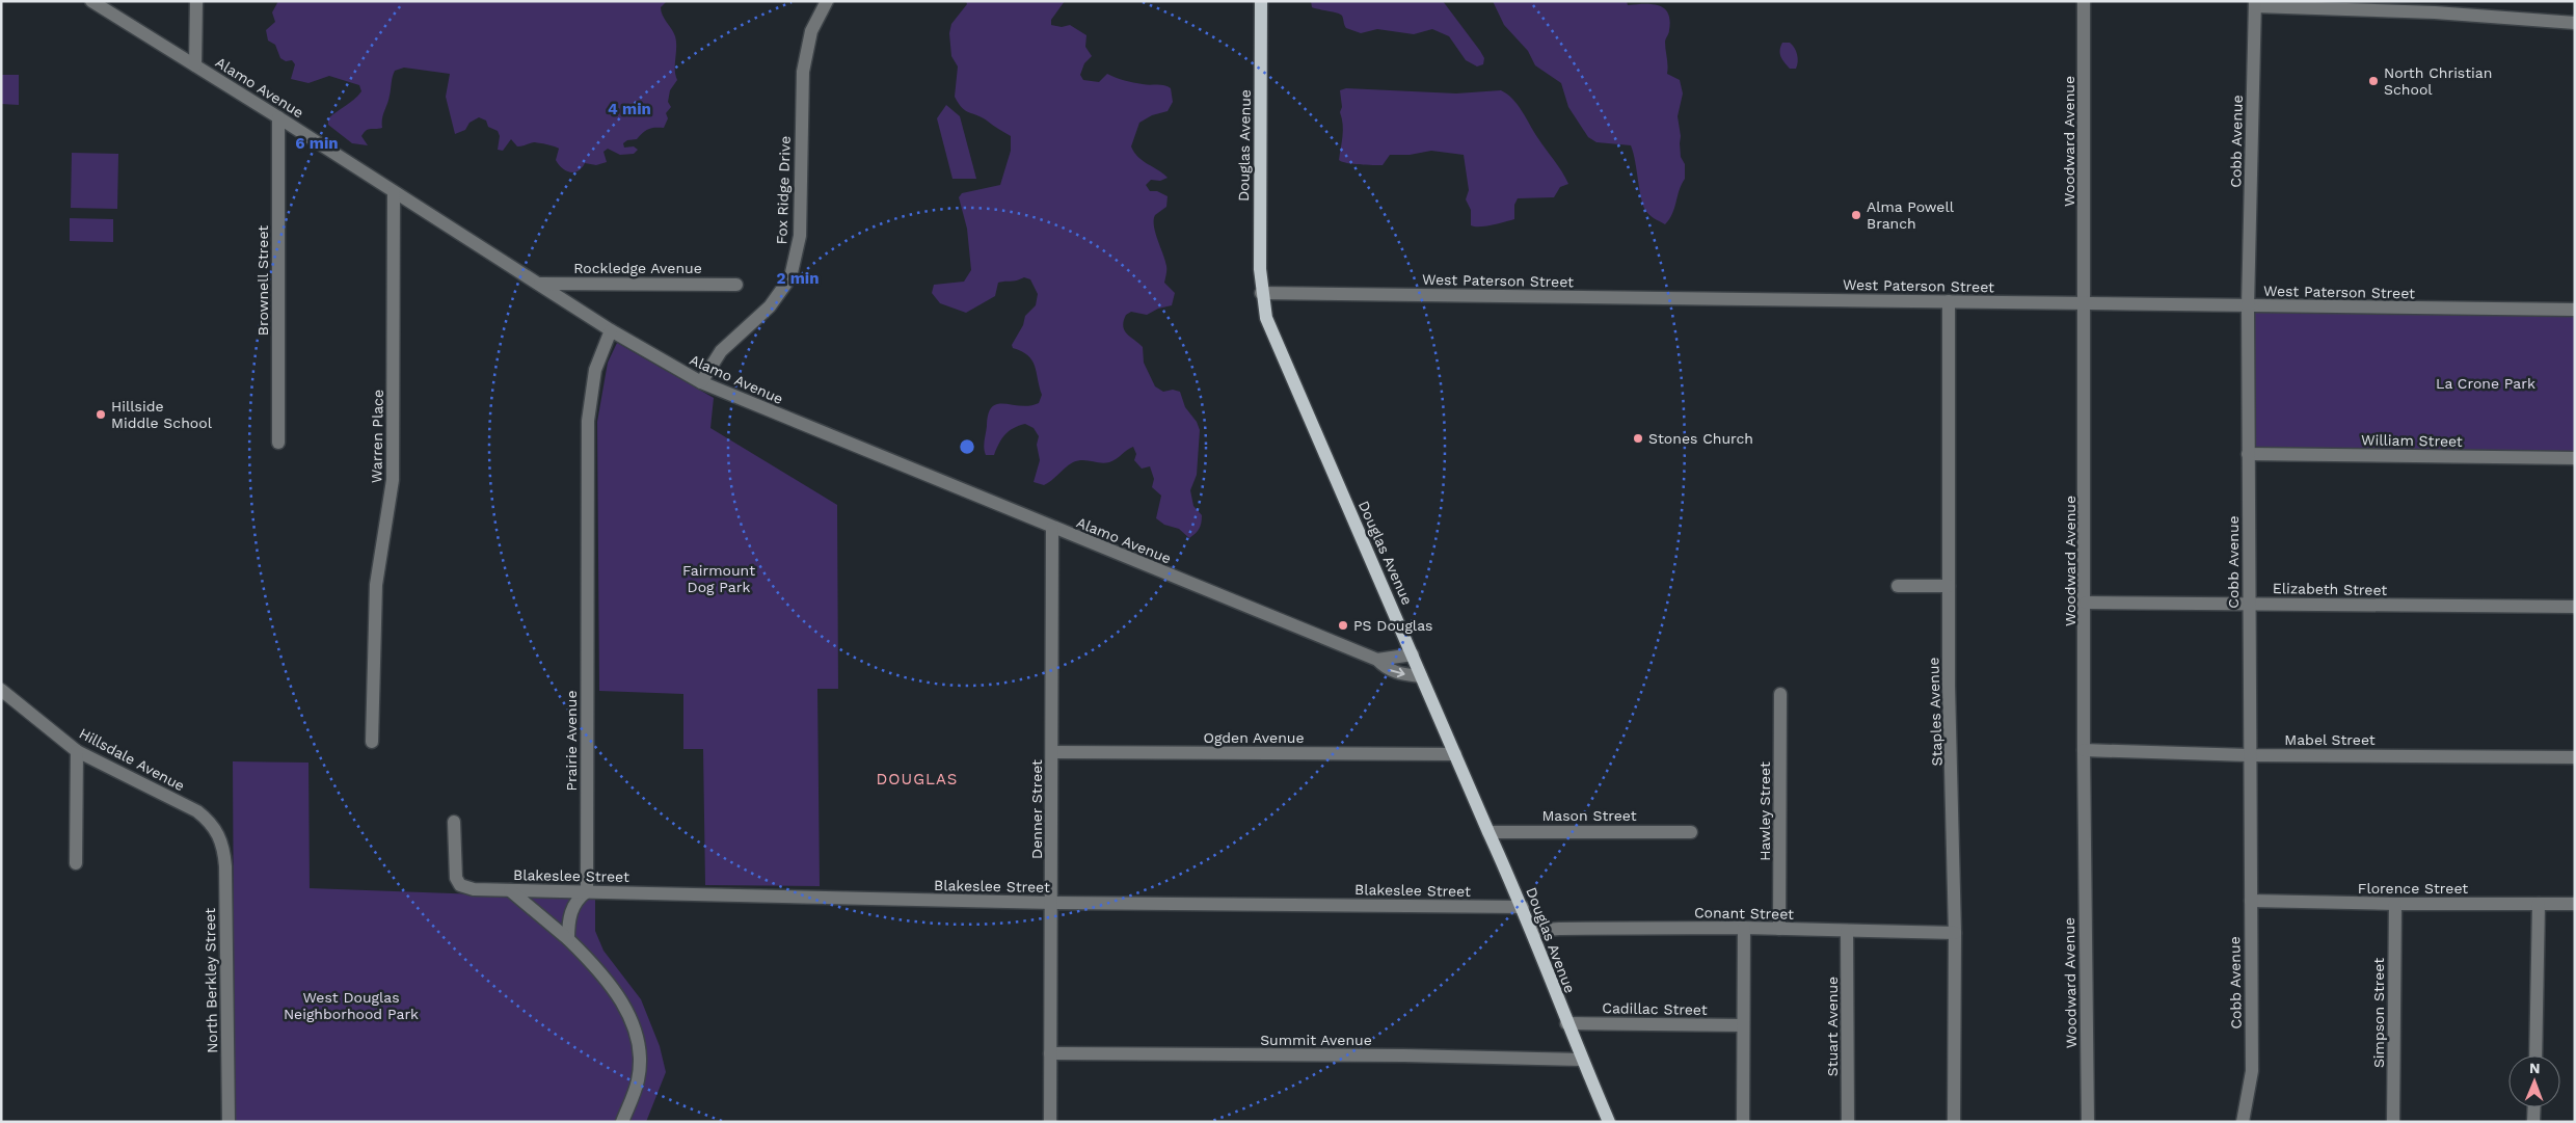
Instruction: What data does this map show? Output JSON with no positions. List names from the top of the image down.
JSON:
{
  "streets": {
    "main road": ["Douglas Avenue"],
    "street": [
      "Alamo Avenue",
      "Woodward Avenue",
      "Cobb Avenue",
      "Fox Ridge Drive",
      "Rockledge Avenue",
      "Brownell Street",
      "West Paterson Street",
      "Warren Place",
      "William Street",
      "Elizabeth Street",
      "Staples Avenue",
      "Ogden Avenue",
      "Mabel Street",
      "Prairie Avenue",
      "Hillsdale Avenue",
      "Denner Street",
      "Hawley Street",
      "Mason Street",
      "Blakeslee Street",
      "Florence Street",
      "Conant Street",
      "North Berkley Street",
      "Cadillac Street",
      "Simpson Street",
      "Stuart Avenue",
      "Summit Avenue"
    ]
  },
  "crossings": [
    ["Alamo Avenue", "Douglas Avenue"],
    ["Alamo Avenue", "Fox Ridge Drive"],
    ["Alamo Avenue", "Rockledge Avenue"],
    ["Alamo Avenue", "Brownell Street"],
    ["Alamo Avenue", "Warren Place"],
    ["Alamo Avenue", "Prairie Avenue"],
    ["Alamo Avenue", "Denner Street"],
    ["Woodward Avenue", "West Paterson Street"],
    ["Woodward Avenue", "Elizabeth Street"],
    ["Woodward Avenue", "Mabel Street"],
    ["Cobb Avenue", "West Paterson Street"],
    ["Cobb Avenue", "William Street"],
    ["Cobb Avenue", "Elizabeth Street"],
    ["Cobb Avenue", "Mabel Street"],
    ["Cobb Avenue", "Florence Street"],
    ["Douglas Avenue", "West Paterson Street"],
    ["Douglas Avenue", "Ogden Avenue"],
    ["Douglas Avenue", "Mason Street"],
    ["Douglas Avenue", "Blakeslee Street"],
    ["Douglas Avenue", "Conant Street"],
    ["Douglas Avenue", "Cadillac Street"],
    ["Douglas Avenue", "Summit Avenue"],
    ["West Paterson Street", "Staples Avenue"],
    ["Staples Avenue", "Conant Street"],
    ["Ogden Avenue", "Denner Street"],
    ["Prairie Avenue", "Blakeslee Street"],
    ["Hillsdale Avenue", "North Berkley Street"],
    ["Denner Street", "Blakeslee Street"],
    ["Denner Street", "Summit Avenue"],
    ["Hawley Street", "Conant Street"],
    ["Florence Street", "Simpson Street"],
    ["Conant Street", "Stuart Avenue"]
  ],
  "districts": ["DOUGLAS"],
  "parks": ["La Crone Park", "Fairmount Dog Park", "West Douglas Neighborhood Park"],
  "places": [
    "North Christian School",
    "Alma Powell Branch",
    "Hillside Middle School",
    "Stones Church",
    "PS Douglas"
  ],
  "north": "top",
  "rings": ["4 min", "6 min", "2 min"]
}
